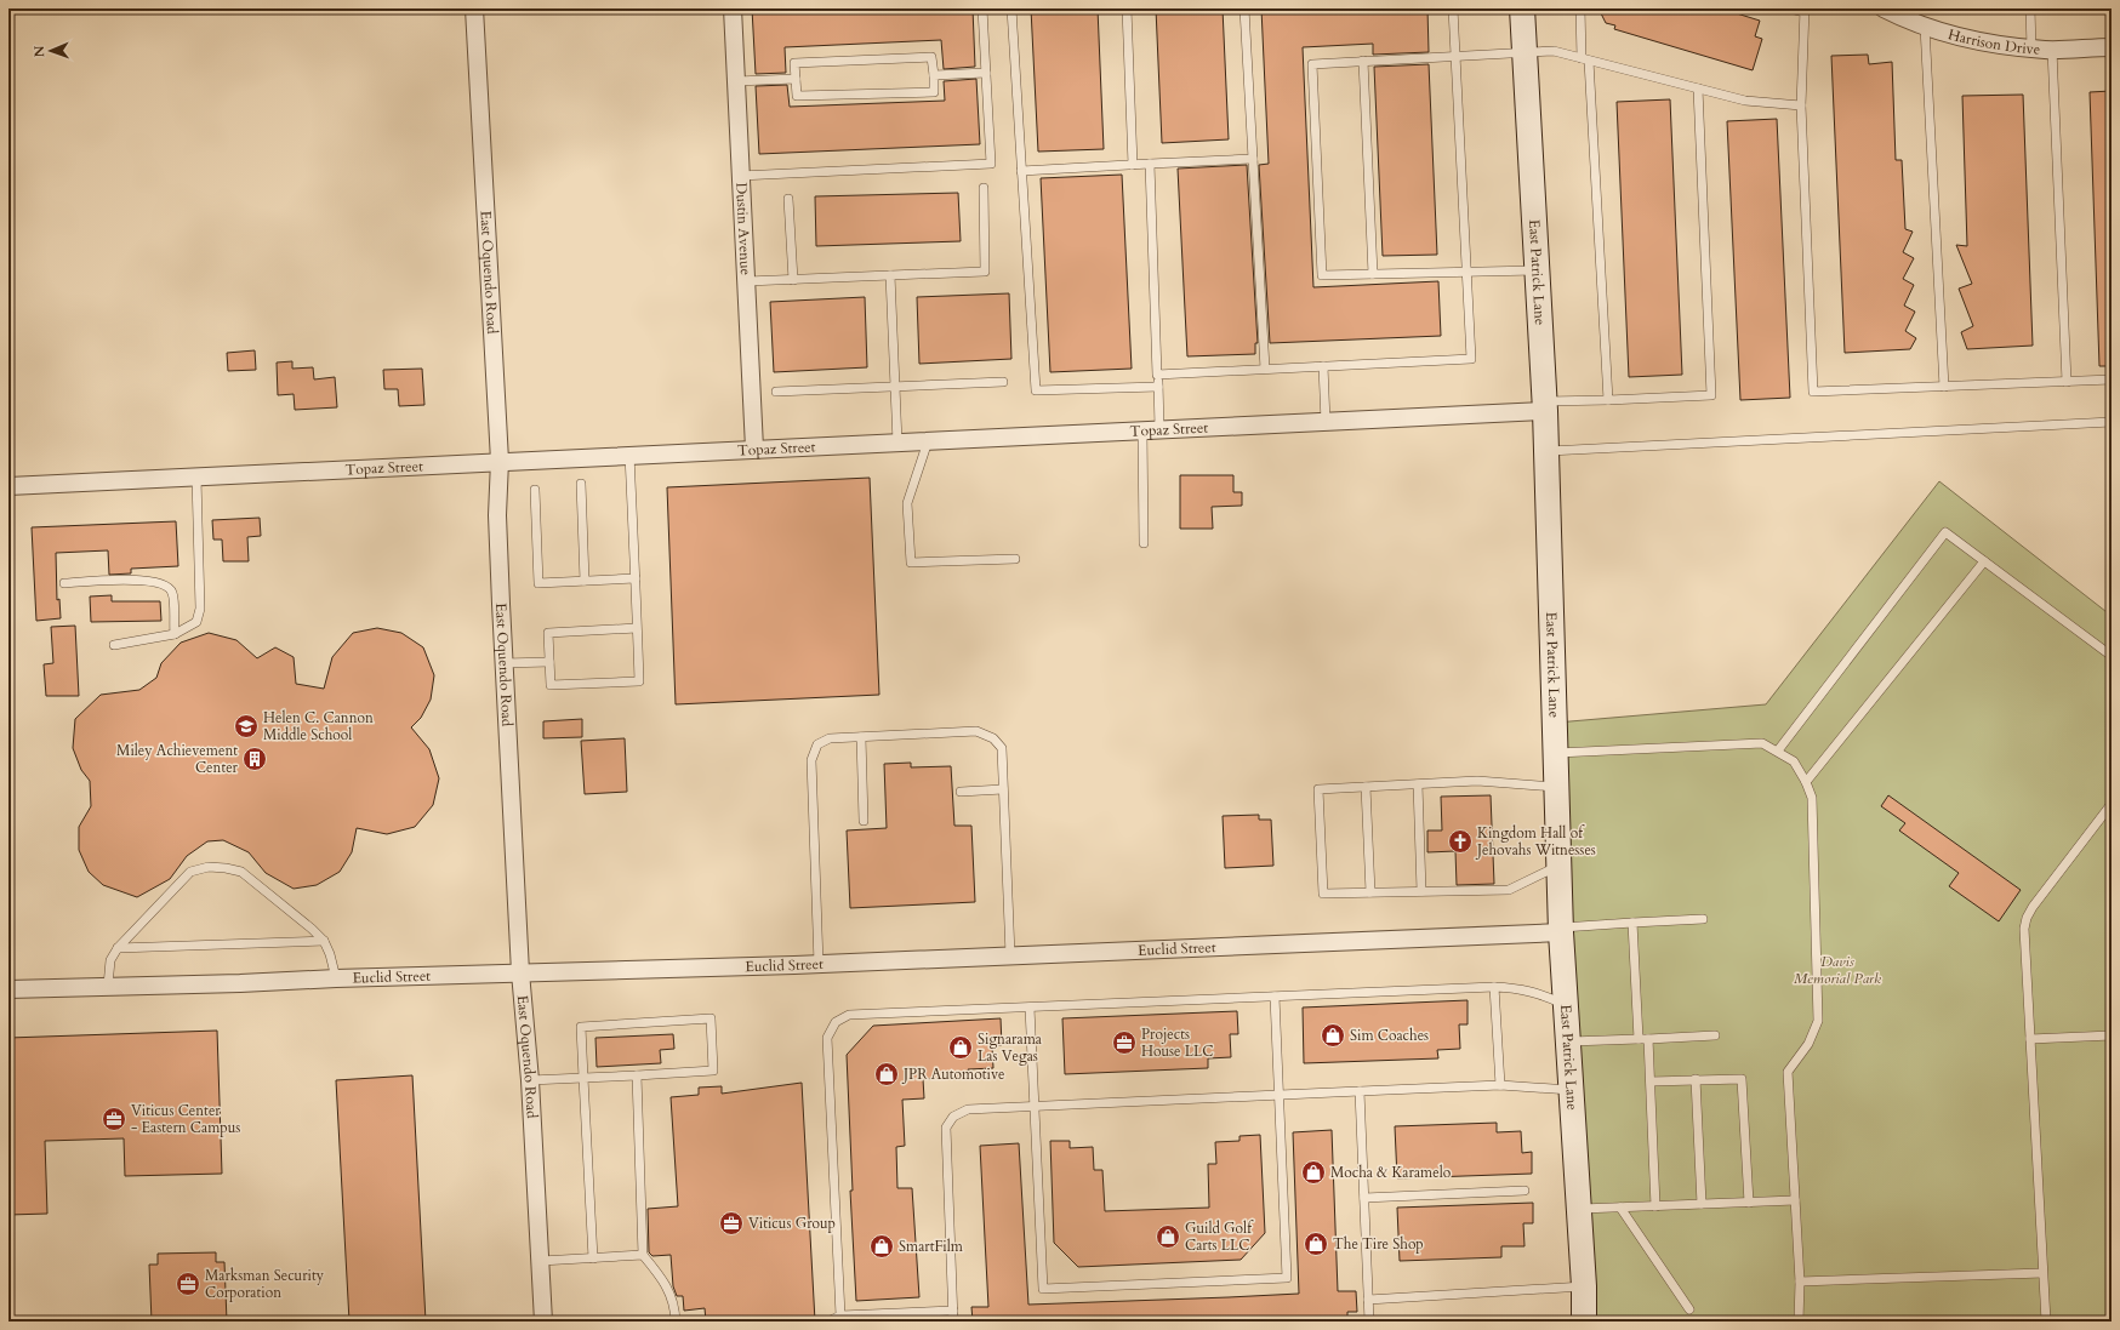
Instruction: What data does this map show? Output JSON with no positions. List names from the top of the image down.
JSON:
{
  "streets": {
    "main road": ["East Patrick Lane"],
    "street": [
      "Harrison Drive",
      "Dustin Avenue",
      "East Oquendo Road",
      "Topaz Street",
      "Euclid Street"
    ]
  },
  "crossings": [
    ["Dustin Avenue", "Topaz Street"],
    ["East Oquendo Road", "Topaz Street"],
    ["East Oquendo Road", "Euclid Street"],
    ["East Patrick Lane", "Topaz Street"],
    ["East Patrick Lane", "Euclid Street"]
  ],
  "parks": ["Davis Memorial Park"],
  "places": {
    "school or university": ["Helen C. Cannon Middle School"],
    "building": ["Miley Achievement Center"],
    "church": ["Kingdom Hall of Jehovahs Witnesses"],
    "shop": [
      "Sim Coaches",
      "Signarama Las Vegas",
      "JPR Automotive",
      "Mocha & Karamelo",
      "Guild Golf Carts LLC",
      "The Tire Shop",
      "SmartFilm"
    ],
    "office": [
      "Projects House LLC",
      "Viticus Center - Eastern Campus",
      "Viticus Group",
      "Marksman Security Corporation"
    ]
  },
  "north": "left"
}
